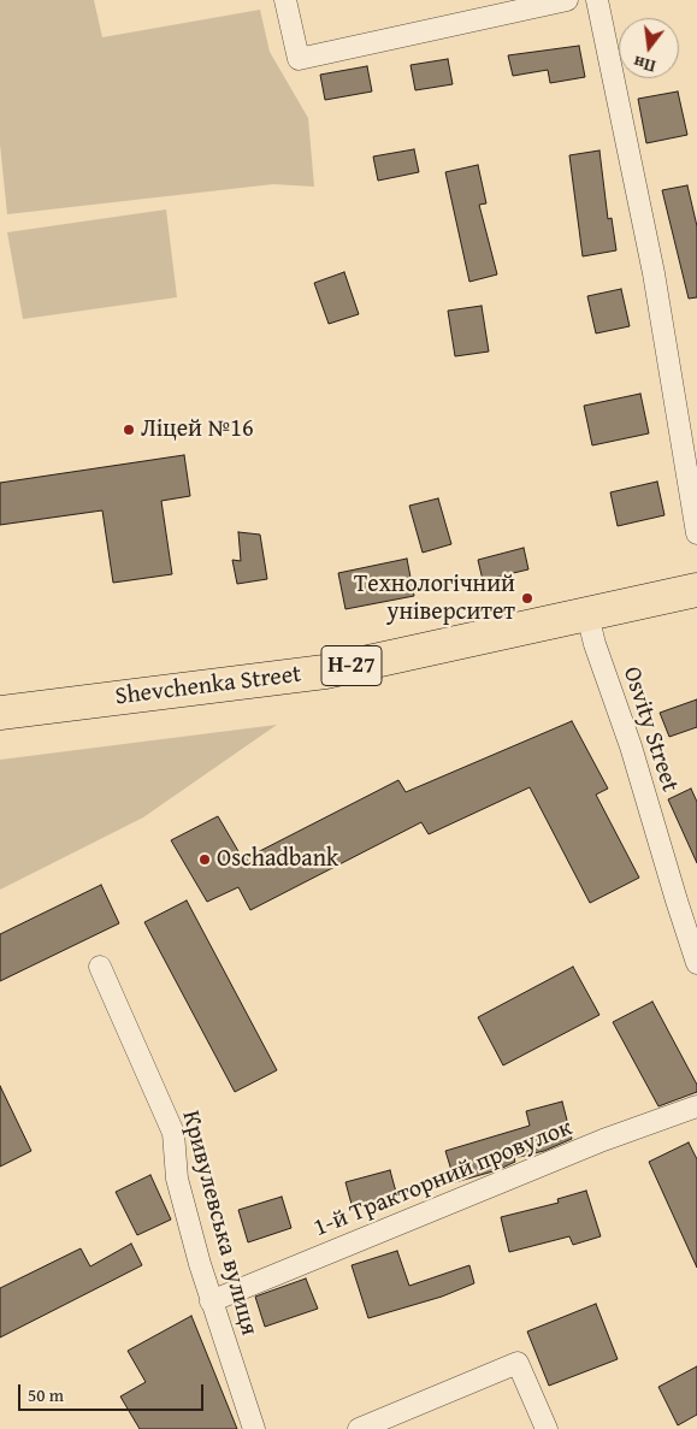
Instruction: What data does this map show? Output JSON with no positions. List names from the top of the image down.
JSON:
{
  "streets": {
    "main road": ["Н-27", "Shevchenka Street"],
    "street": ["Osvity Street", "1-й Тракторний провулок", "Кривулевська вулиця"]
  },
  "crossings": [
    ["Shevchenka Street", "Osvity Street"],
    ["1-й Тракторний провулок", "Кривулевська вулиця"]
  ],
  "places": ["Ліцей №16", "Технологічний університет", "Oschadbank"],
  "scale_bar": "50 m",
  "north": "bottom"
}
